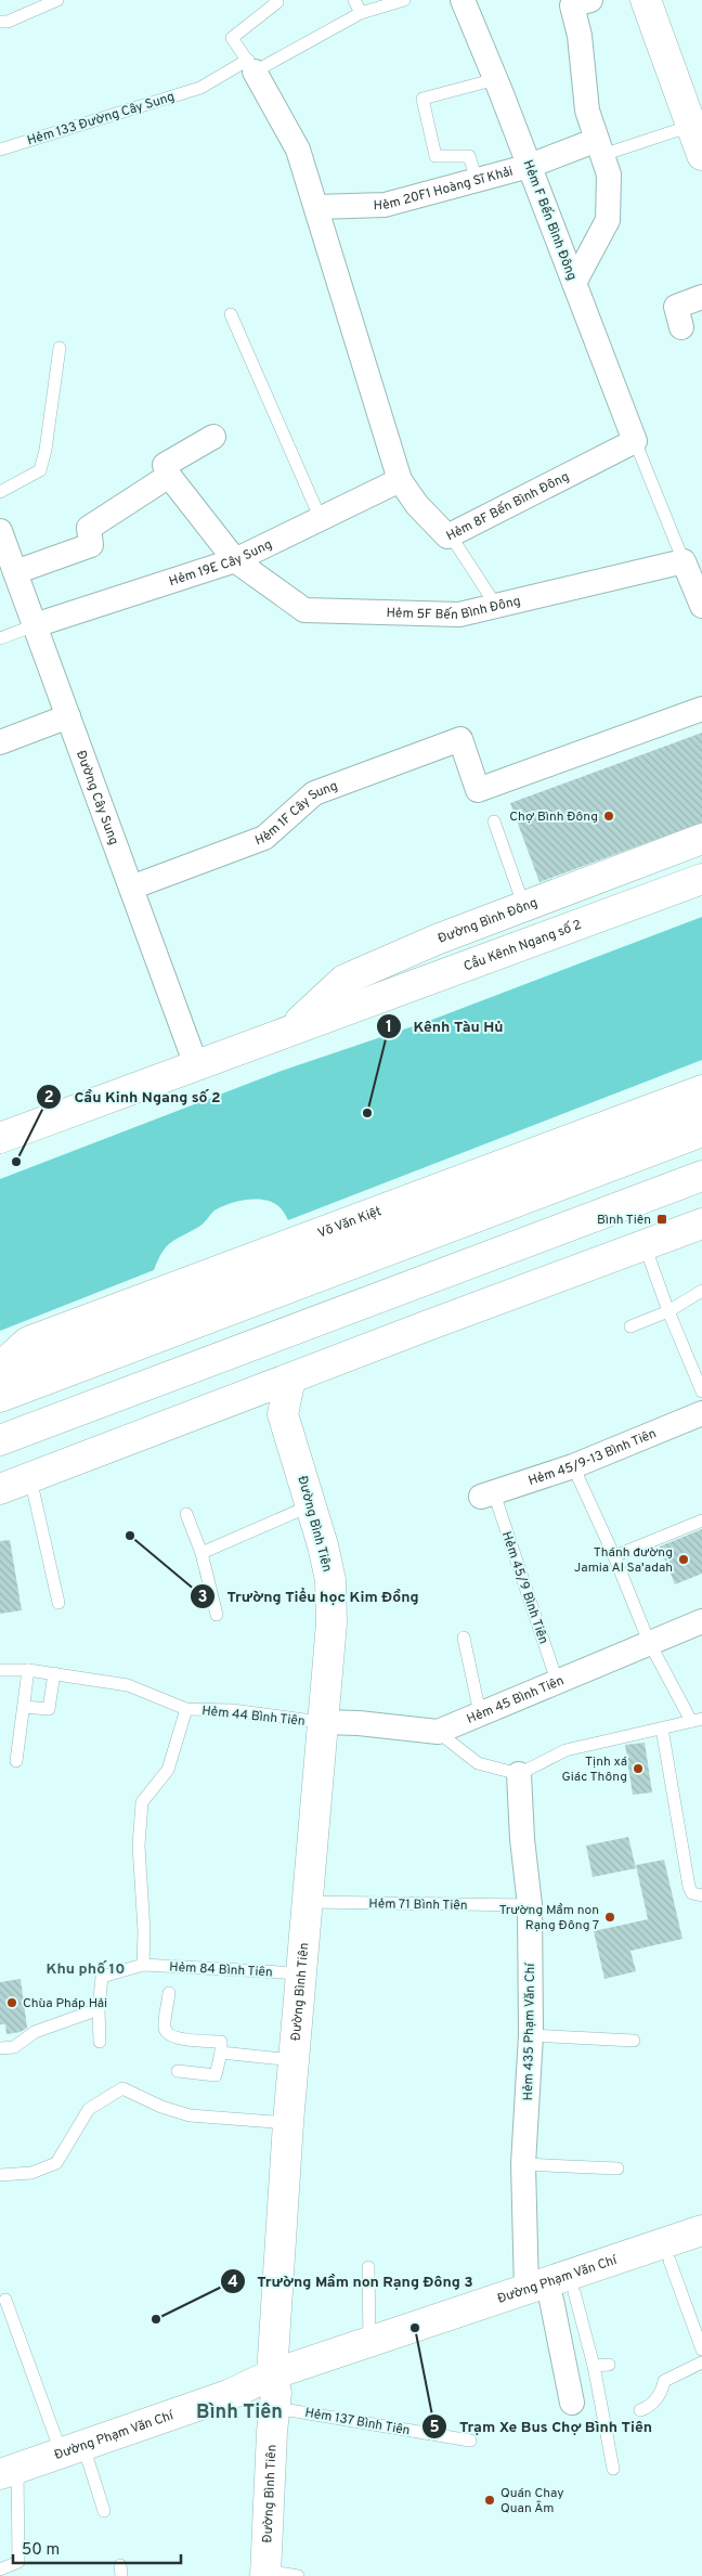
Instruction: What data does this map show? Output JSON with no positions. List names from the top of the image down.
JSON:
{
  "streets": {
    "main road": [
      "Đường Bình Đông",
      "Cầu Kênh Ngang số 2",
      "Võ Văn Kiệt",
      "Đường Bình Tiên",
      "Đường Phạm Văn Chí"
    ],
    "street": [
      "Hẻm 20F1 Hoàng Sĩ Khải",
      "Hẻm F Bến Bình Đông",
      "Hẻm 8F Bến Bình Đông",
      "Hẻm 19E Cây Sung",
      "Hẻm 5F Bến Bình Đông",
      "Đường Cây Sung",
      "Hẻm 1F Cây Sung",
      "Hẻm 45/9-13 Bình Tiên",
      "Hẻm 45 Bình Tiên",
      "Hẻm 435 Phạm Văn Chí"
    ],
    "lane": [
      "Hẻm 133 Đường Cây Sung",
      "Hẻm 45/9 Bình Tiên",
      "Hẻm 44 Bình Tiên",
      "Hẻm 71 Bình Tiên",
      "Hẻm 84 Bình Tiên",
      "Hẻm 137 Bình Tiên"
    ]
  },
  "crossings": [
    ["Hẻm 133 Đường Cây Sung", "Hẻm 8F Bến Bình Đông"],
    ["Hẻm 20F1 Hoàng Sĩ Khải", "Hẻm F Bến Bình Đông"],
    ["Hẻm 20F1 Hoàng Sĩ Khải", "Hẻm 8F Bến Bình Đông"],
    ["Hẻm F Bến Bình Đông", "Hẻm 8F Bến Bình Đông"],
    ["Hẻm 8F Bến Bình Đông", "Hẻm 19E Cây Sung"],
    ["Hẻm 19E Cây Sung", "Hẻm 5F Bến Bình Đông"],
    ["Hẻm 19E Cây Sung", "Đường Cây Sung"],
    ["Đường Cây Sung", "Hẻm 1F Cây Sung"],
    ["Đường Cây Sung", "Đường Bình Đông"],
    ["Đường Bình Đông", "Cầu Kênh Ngang số 2"],
    ["Hẻm 45/9-13 Bình Tiên", "Hẻm 45/9 Bình Tiên"],
    ["Đường Bình Tiên", "Hẻm 45 Bình Tiên"],
    ["Đường Bình Tiên", "Hẻm 44 Bình Tiên"],
    ["Đường Bình Tiên", "Hẻm 71 Bình Tiên"],
    ["Đường Bình Tiên", "Hẻm 84 Bình Tiên"],
    ["Đường Bình Tiên", "Đường Phạm Văn Chí"],
    ["Đường Bình Tiên", "Hẻm 137 Bình Tiên"],
    ["Hẻm 45/9 Bình Tiên", "Hẻm 45 Bình Tiên"],
    ["Hẻm 45 Bình Tiên", "Hẻm 44 Bình Tiên"],
    ["Hẻm 71 Bình Tiên", "Hẻm 435 Phạm Văn Chí"],
    ["Hẻm 435 Phạm Văn Chí", "Đường Phạm Văn Chí"],
    ["Đường Phạm Văn Chí", "Hẻm 137 Bình Tiên"]
  ],
  "districts": ["Khu phố 10", "Bình Tiên"],
  "places": {
    "other": [
      "Chợ Bình Đông",
      "Kênh Tàu Hủ",
      "Cầu Kinh Ngang số 2",
      "Trường Tiểu học Kim Đồng",
      "Thánh đường Jamia Al Sa'adah",
      "Tịnh xá Giác Thông",
      "Trường Mầm non Rạng Đông 7",
      "Chùa Pháp Hải",
      "Trường Mầm non Rạng Đông 3",
      "Trạm Xe Bus Chợ Bình Tiên",
      "Quán Chay Quan Âm"
    ],
    "transit": ["Bình Tiên"]
  },
  "scale_bar": "50 m"
}
